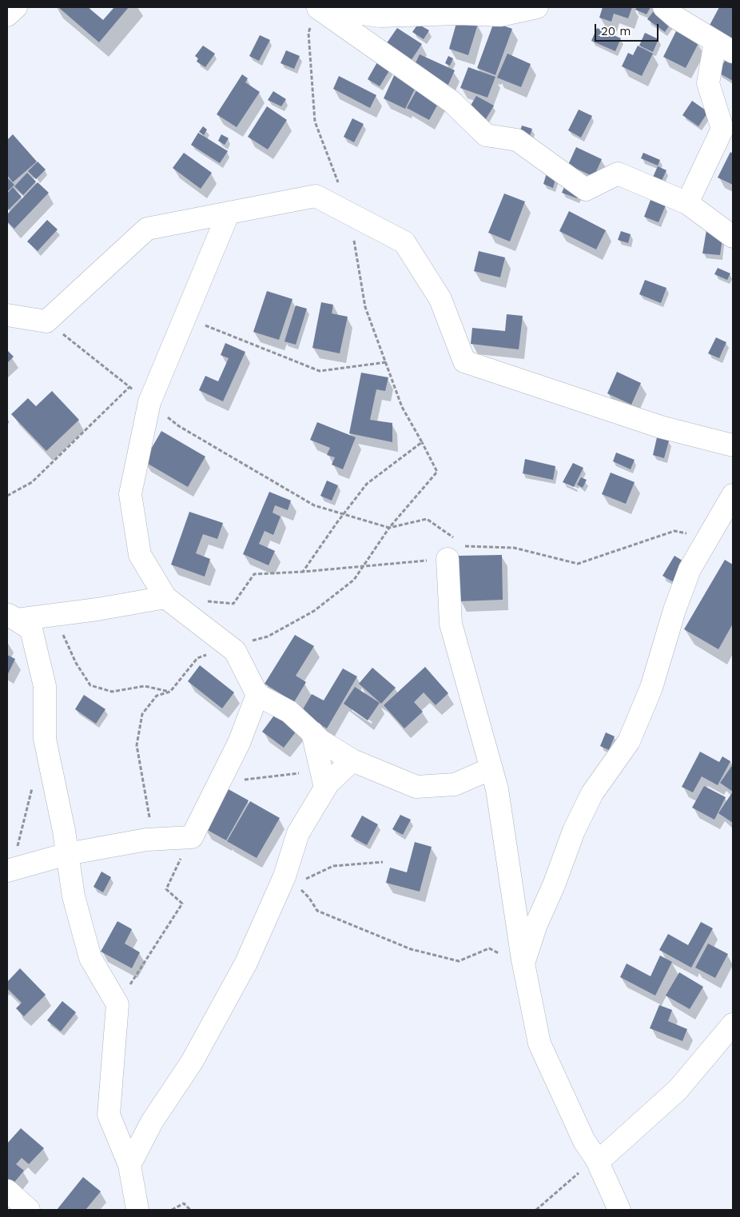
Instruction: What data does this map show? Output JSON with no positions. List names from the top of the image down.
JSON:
{
  "scale_bar": "20 m"
}
